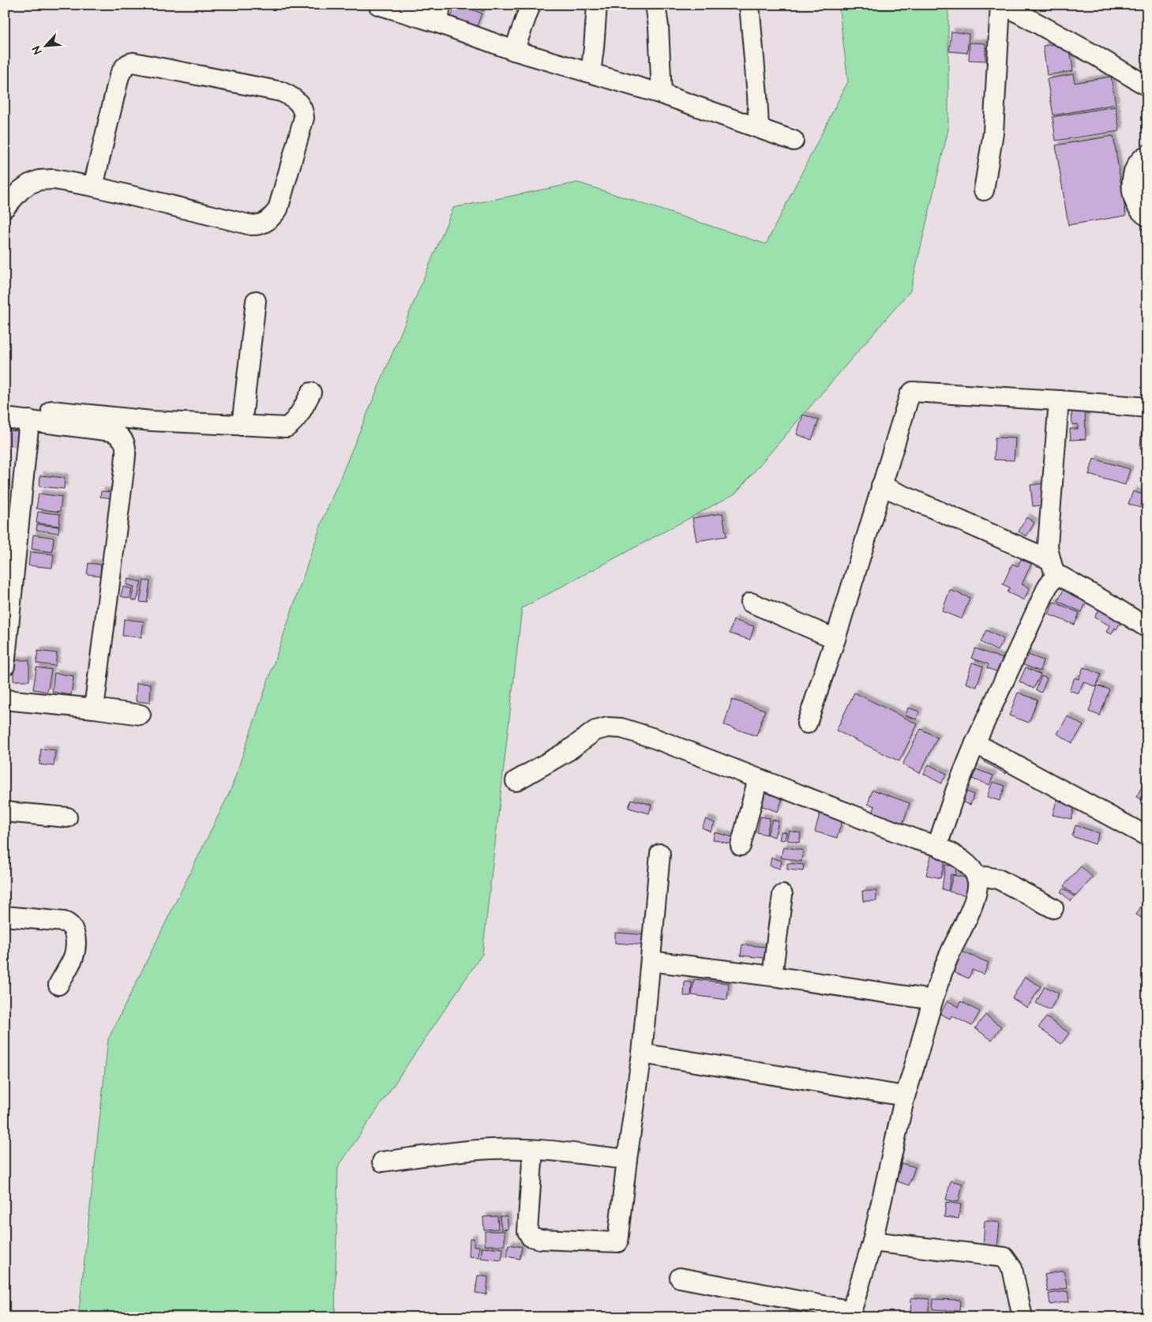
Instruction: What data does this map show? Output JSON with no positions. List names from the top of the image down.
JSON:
{
  "north": "bottom left"
}
